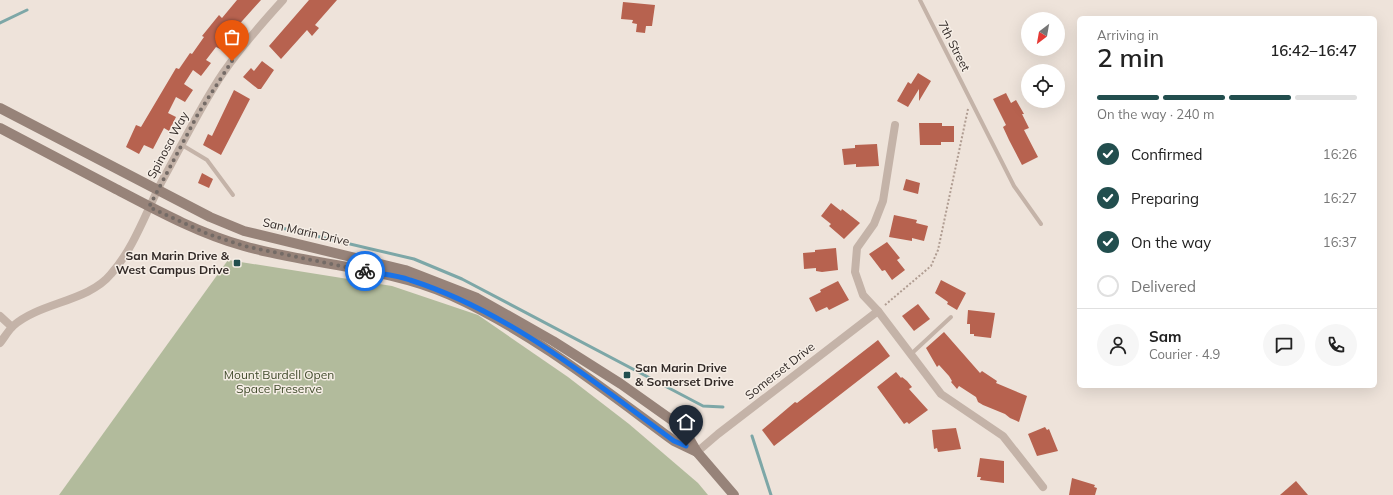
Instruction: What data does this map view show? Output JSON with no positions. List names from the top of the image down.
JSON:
{
  "streets": {
    "main road": ["San Marin Drive"],
    "street": ["Spinosa Way", "Somerset Drive"],
    "lane": ["7th Street"]
  },
  "crossings": [
    ["Spinosa Way", "San Marin Drive"],
    ["San Marin Drive", "Somerset Drive"]
  ],
  "parks": ["Mount Burdell Open Space Preserve"],
  "places": {
    "transit": ["San Marin Drive & West Campus Drive", "San Marin Drive & Somerset Drive"]
  },
  "north": "bottom left",
  "page": {
    "heading": ["2 min", "Arriving in", "16:42–16:47"],
    "panel": ["Sam", "Courier · 4.9"],
    "bar": "On the way · 240 m",
    "list": [
      ["Confirmed", "16:26"],
      ["Preparing", "16:27"],
      ["On the way", "16:37"],
      "Delivered"
    ]
  }
}
